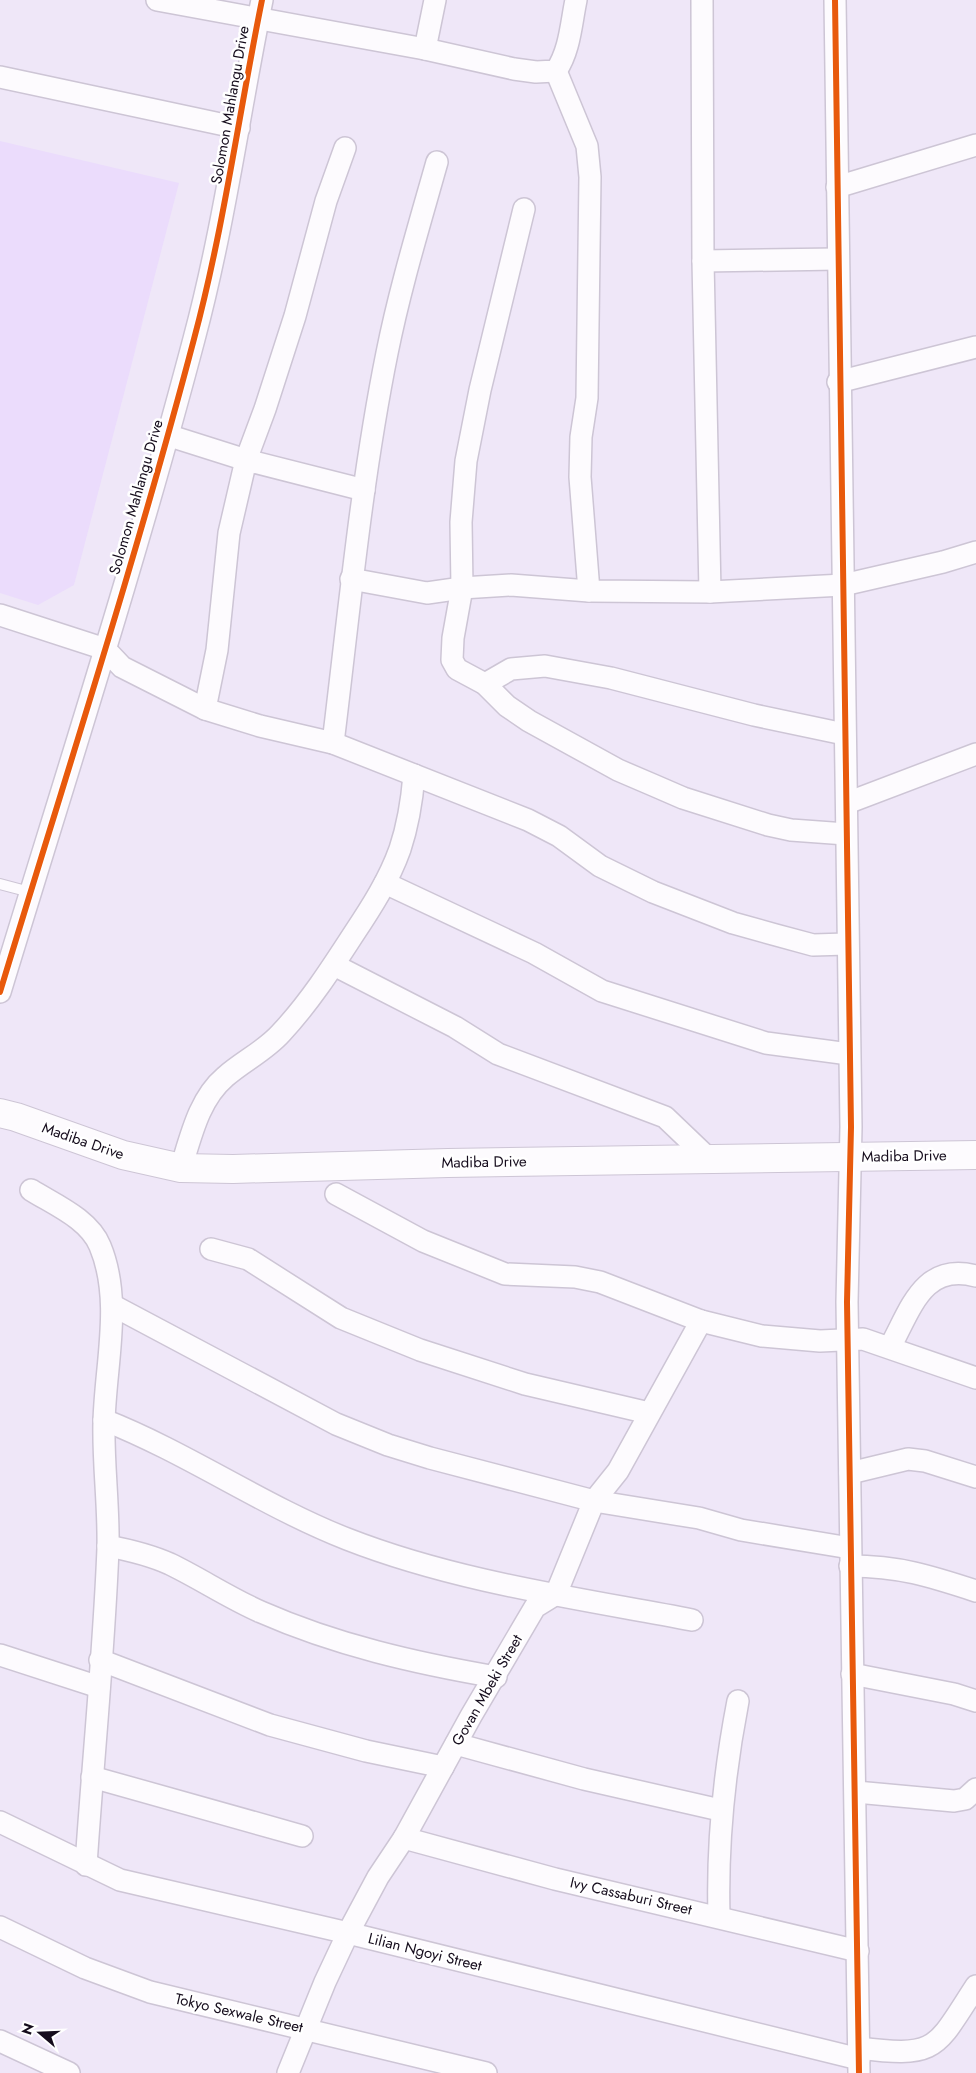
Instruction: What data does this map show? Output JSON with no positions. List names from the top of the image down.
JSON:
{
  "streets": {
    "street": [
      "Solomon Mahlangu Drive",
      "Madiba Drive",
      "Govan Mbeki Street",
      "Ivy Cassaburi Street",
      "Lilian Ngoyi Street",
      "Tokyo Sexwale Street"
    ]
  },
  "crossings": [
    ["Govan Mbeki Street", "Ivy Cassaburi Street"],
    ["Govan Mbeki Street", "Lilian Ngoyi Street"],
    ["Govan Mbeki Street", "Tokyo Sexwale Street"]
  ],
  "north": "left"
}
